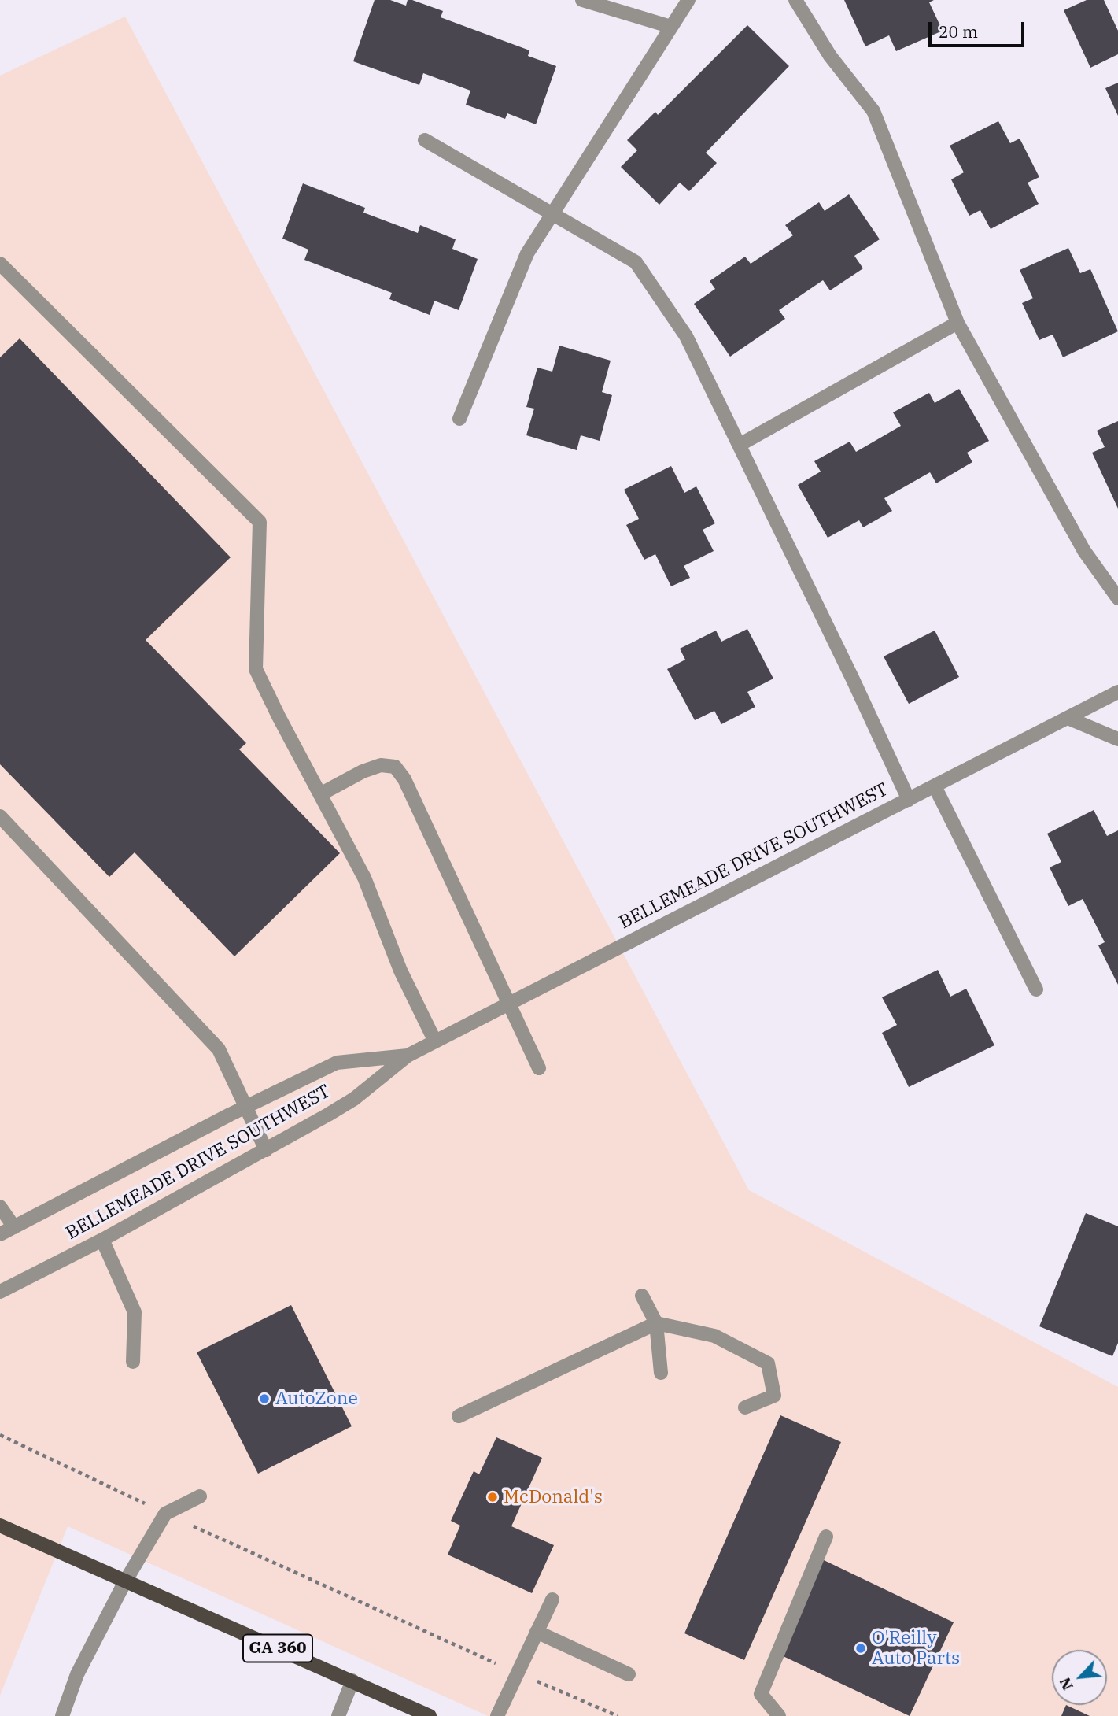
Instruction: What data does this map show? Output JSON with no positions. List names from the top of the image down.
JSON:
{
  "streets": {
    "main road": ["GA 360"],
    "street": ["BELLEMEADE DRIVE SOUTHWEST"]
  },
  "places": ["AutoZone", "McDonald's", "O'Reilly Auto Parts"],
  "scale_bar": "20 m",
  "north": "bottom left"
}
